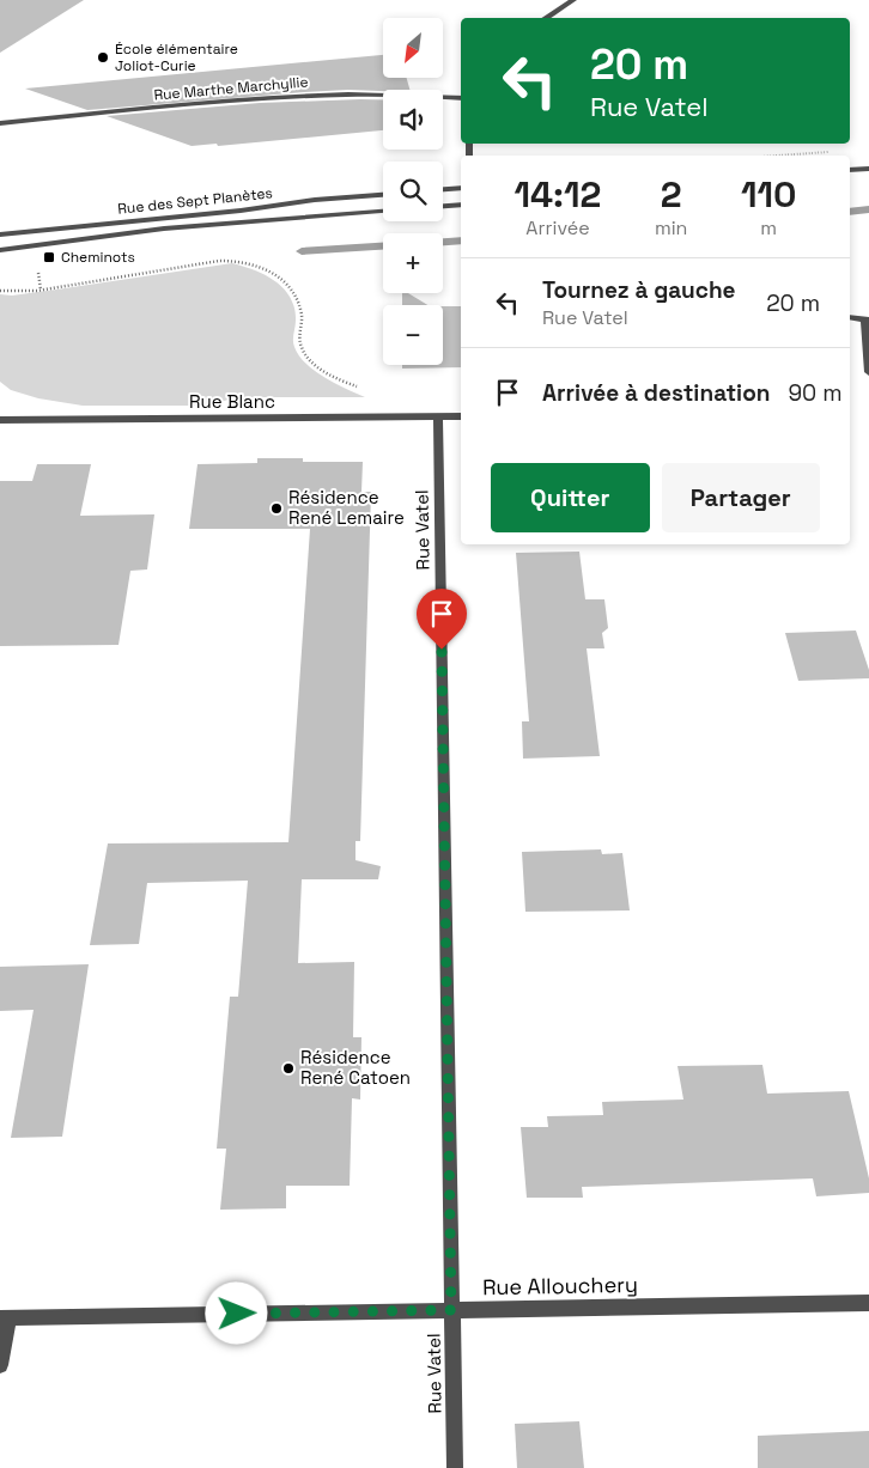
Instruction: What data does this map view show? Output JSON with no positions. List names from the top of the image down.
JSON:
{
  "streets": {
    "street": [
      "Rue Marthe Marchyllie",
      "Rue des Sept Planètes",
      "Rue Blanc",
      "Rue Vatel",
      "Rue Allouchery"
    ]
  },
  "crossings": [
    ["Rue Blanc", "Rue Vatel"],
    ["Rue Vatel", "Rue Allouchery"]
  ],
  "places": {
    "other": ["École élémentaire Joliot-Curie", "Résidence René Lemaire", "Résidence René Catoen"],
    "transit": ["Cheminots"]
  },
  "north": "bottom left",
  "page": {
    "map_buttons": ["+", "−"],
    "turn": ["20 m", "Rue Vatel"],
    "eta": [
      "14:12",
      "Arrivée",
      "2",
      "min",
      "110",
      "m"
    ],
    "list": [
      {
        "name": "Tournez à gauche",
        "note": "Rue Vatel",
        "value": "20 m"
      },
      {
        "name": "Arrivée à destination",
        "value": "90 m"
      }
    ],
    "buttons": ["Quitter", "Partager"]
  }
}
